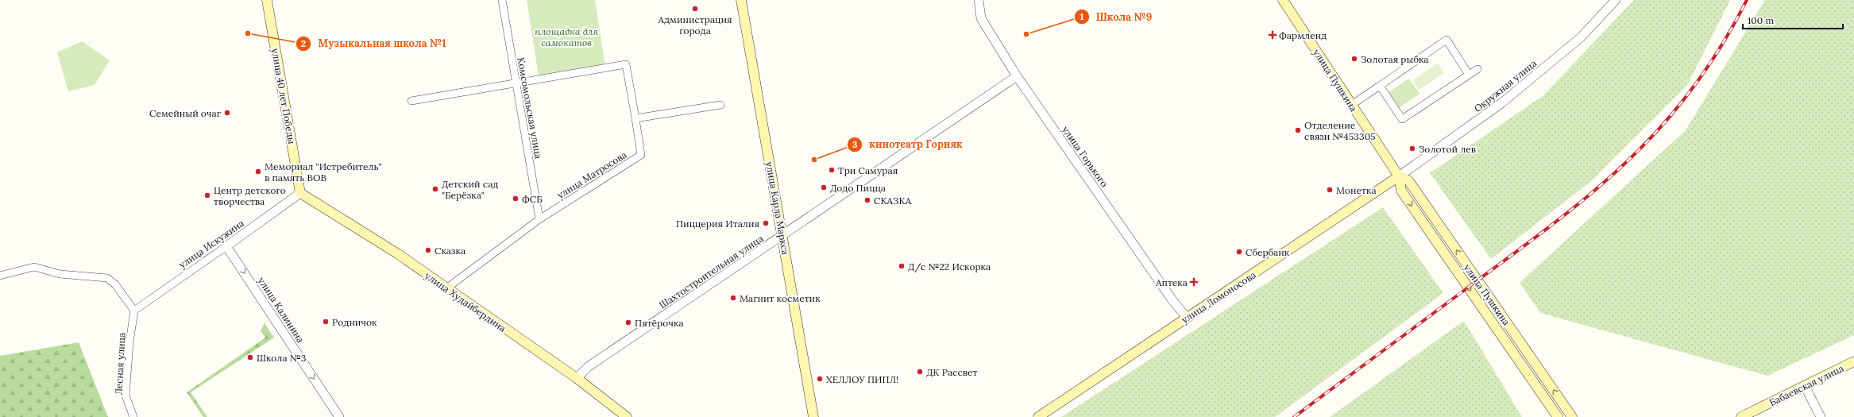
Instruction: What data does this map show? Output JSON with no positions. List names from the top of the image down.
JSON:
{
  "streets": {
    "main road": [
      "улица Пушкина",
      "улица 40 лет Победы",
      "улица Карла Маркса",
      "улица Ломоносова",
      "улица Худайбердина",
      "Бабаевская улица"
    ],
    "street": [
      "Окружная улица",
      "Комсомольская улица",
      "улица Горького",
      "улица Матросова",
      "улица Искужина",
      "Шахтостроительная улица",
      "улица Калинина",
      "Лесная улица"
    ]
  },
  "crossings": [
    ["улица Пушкина", "Окружная улица"],
    ["улица Пушкина", "улица Ломоносова"],
    ["Окружная улица", "улица Ломоносова"],
    ["улица 40 лет Победы", "улица Искужина"],
    ["улица 40 лет Победы", "улица Худайбердина"],
    ["Комсомольская улица", "улица Матросова"],
    ["улица Горького", "Шахтостроительная улица"],
    ["улица Горького", "улица Ломоносова"],
    ["улица Матросова", "улица Худайбердина"],
    ["улица Карла Маркса", "Шахтостроительная улица"],
    ["улица Искужина", "улица Худайбердина"],
    ["улица Искужина", "улица Калинина"],
    ["улица Искужина", "Лесная улица"],
    ["Шахтостроительная улица", "улица Худайбердина"]
  ],
  "one_way": ["улица Калинина"],
  "parks": ["площадка для самокатов"],
  "places": {
    "other": [
      "Администрация города",
      "Музыкальная школа №1",
      "Школа №9",
      "Золотая рыбка",
      "Семейный очаг",
      "Отделение связи №453305",
      "Золотой лев",
      "кинотеатр Горняк",
      "Три Самурая",
      "Мемориал \"Истребитель\" в память ВОВ",
      "Додо Пицца",
      "Детский сад \"Берёзка\"",
      "Монетка",
      "Центр детского творчества",
      "ФСБ",
      "СКАЗКА",
      "Пиццерия Италия",
      "Сказка",
      "Сбербанк",
      "Д/с №22 Искорка",
      "Магнит косметик",
      "Родничок",
      "Пятёрочка",
      "Школа №3",
      "ДК Рассвет",
      "ХЕЛЛОУ ПИПЛ!"
    ],
    "health": ["Фармленд", "Аптека"]
  },
  "scale_bar": "100 m"
}
